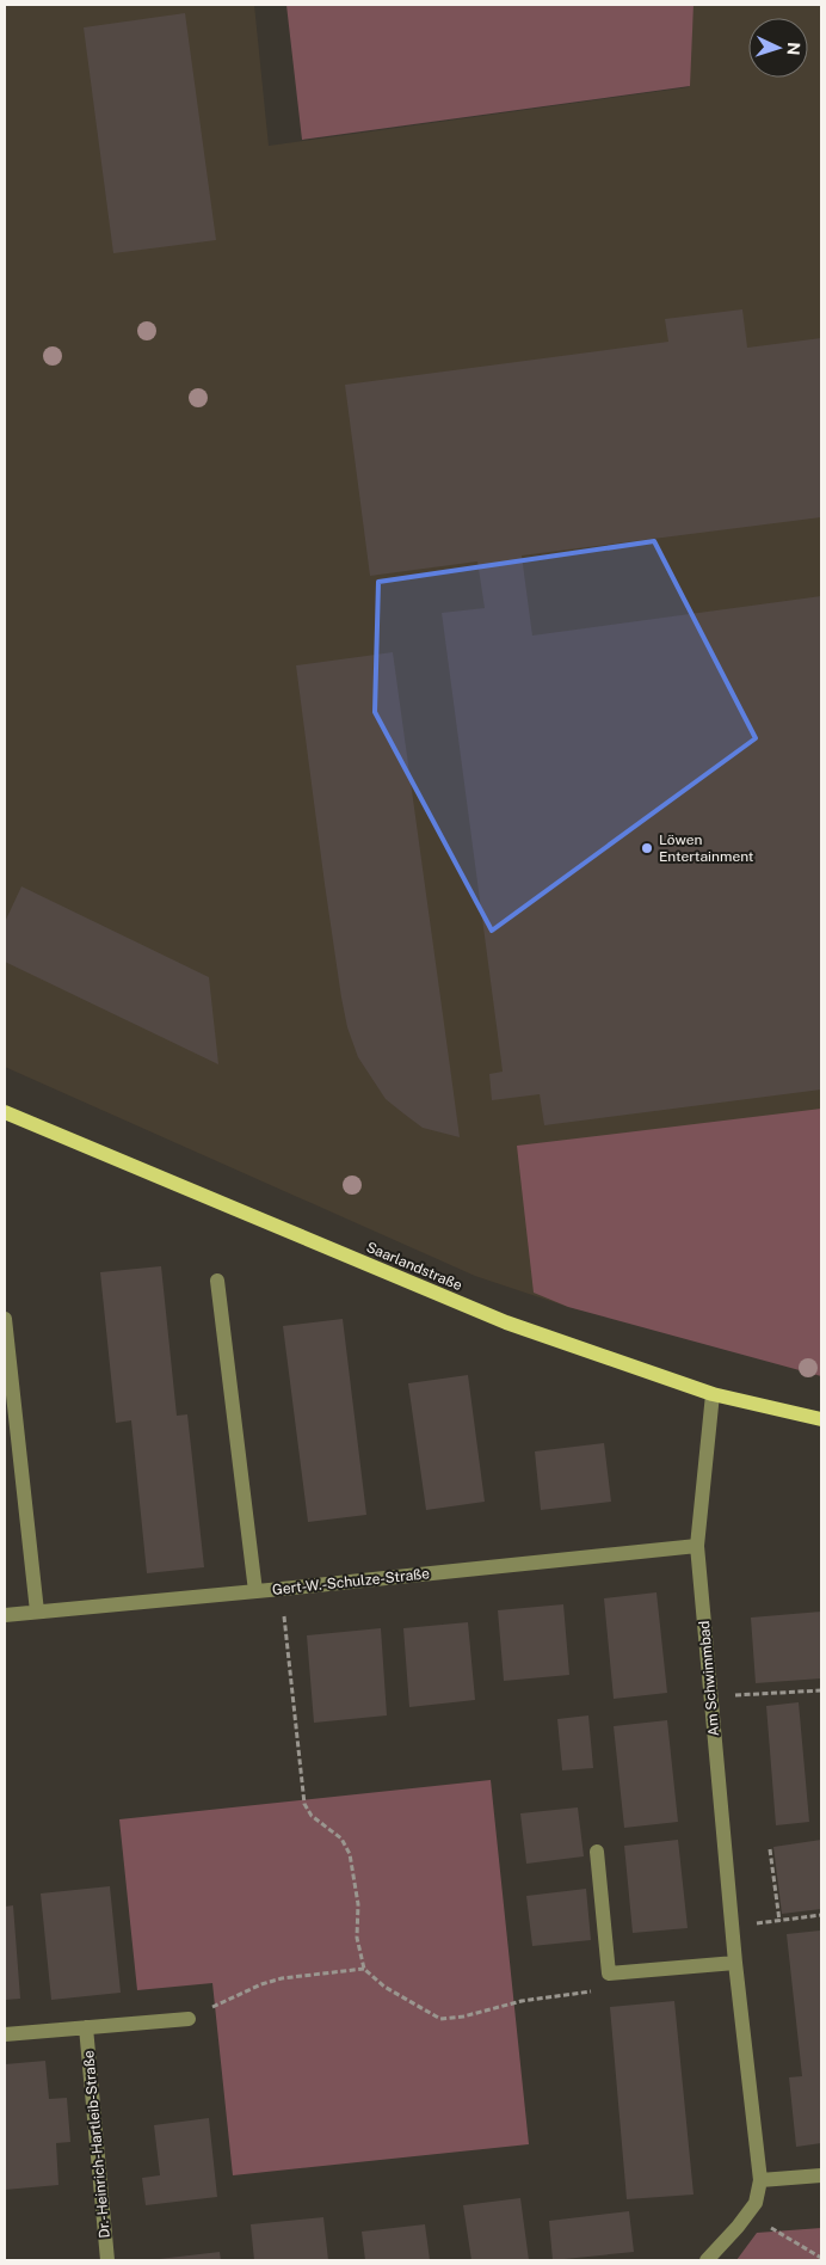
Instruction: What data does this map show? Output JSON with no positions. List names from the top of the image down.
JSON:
{
  "streets": {
    "main road": ["Saarlandstraße"],
    "street": ["Gert-W.-Schulze-Straße", "Am Schwimmbad", "Dr.-Heinrich-Hartleib-Straße"]
  },
  "crossings": [
    ["Saarlandstraße", "Am Schwimmbad"],
    ["Gert-W.-Schulze-Straße", "Am Schwimmbad"]
  ],
  "places": ["Löwen Entertainment"],
  "north": "right"
}
